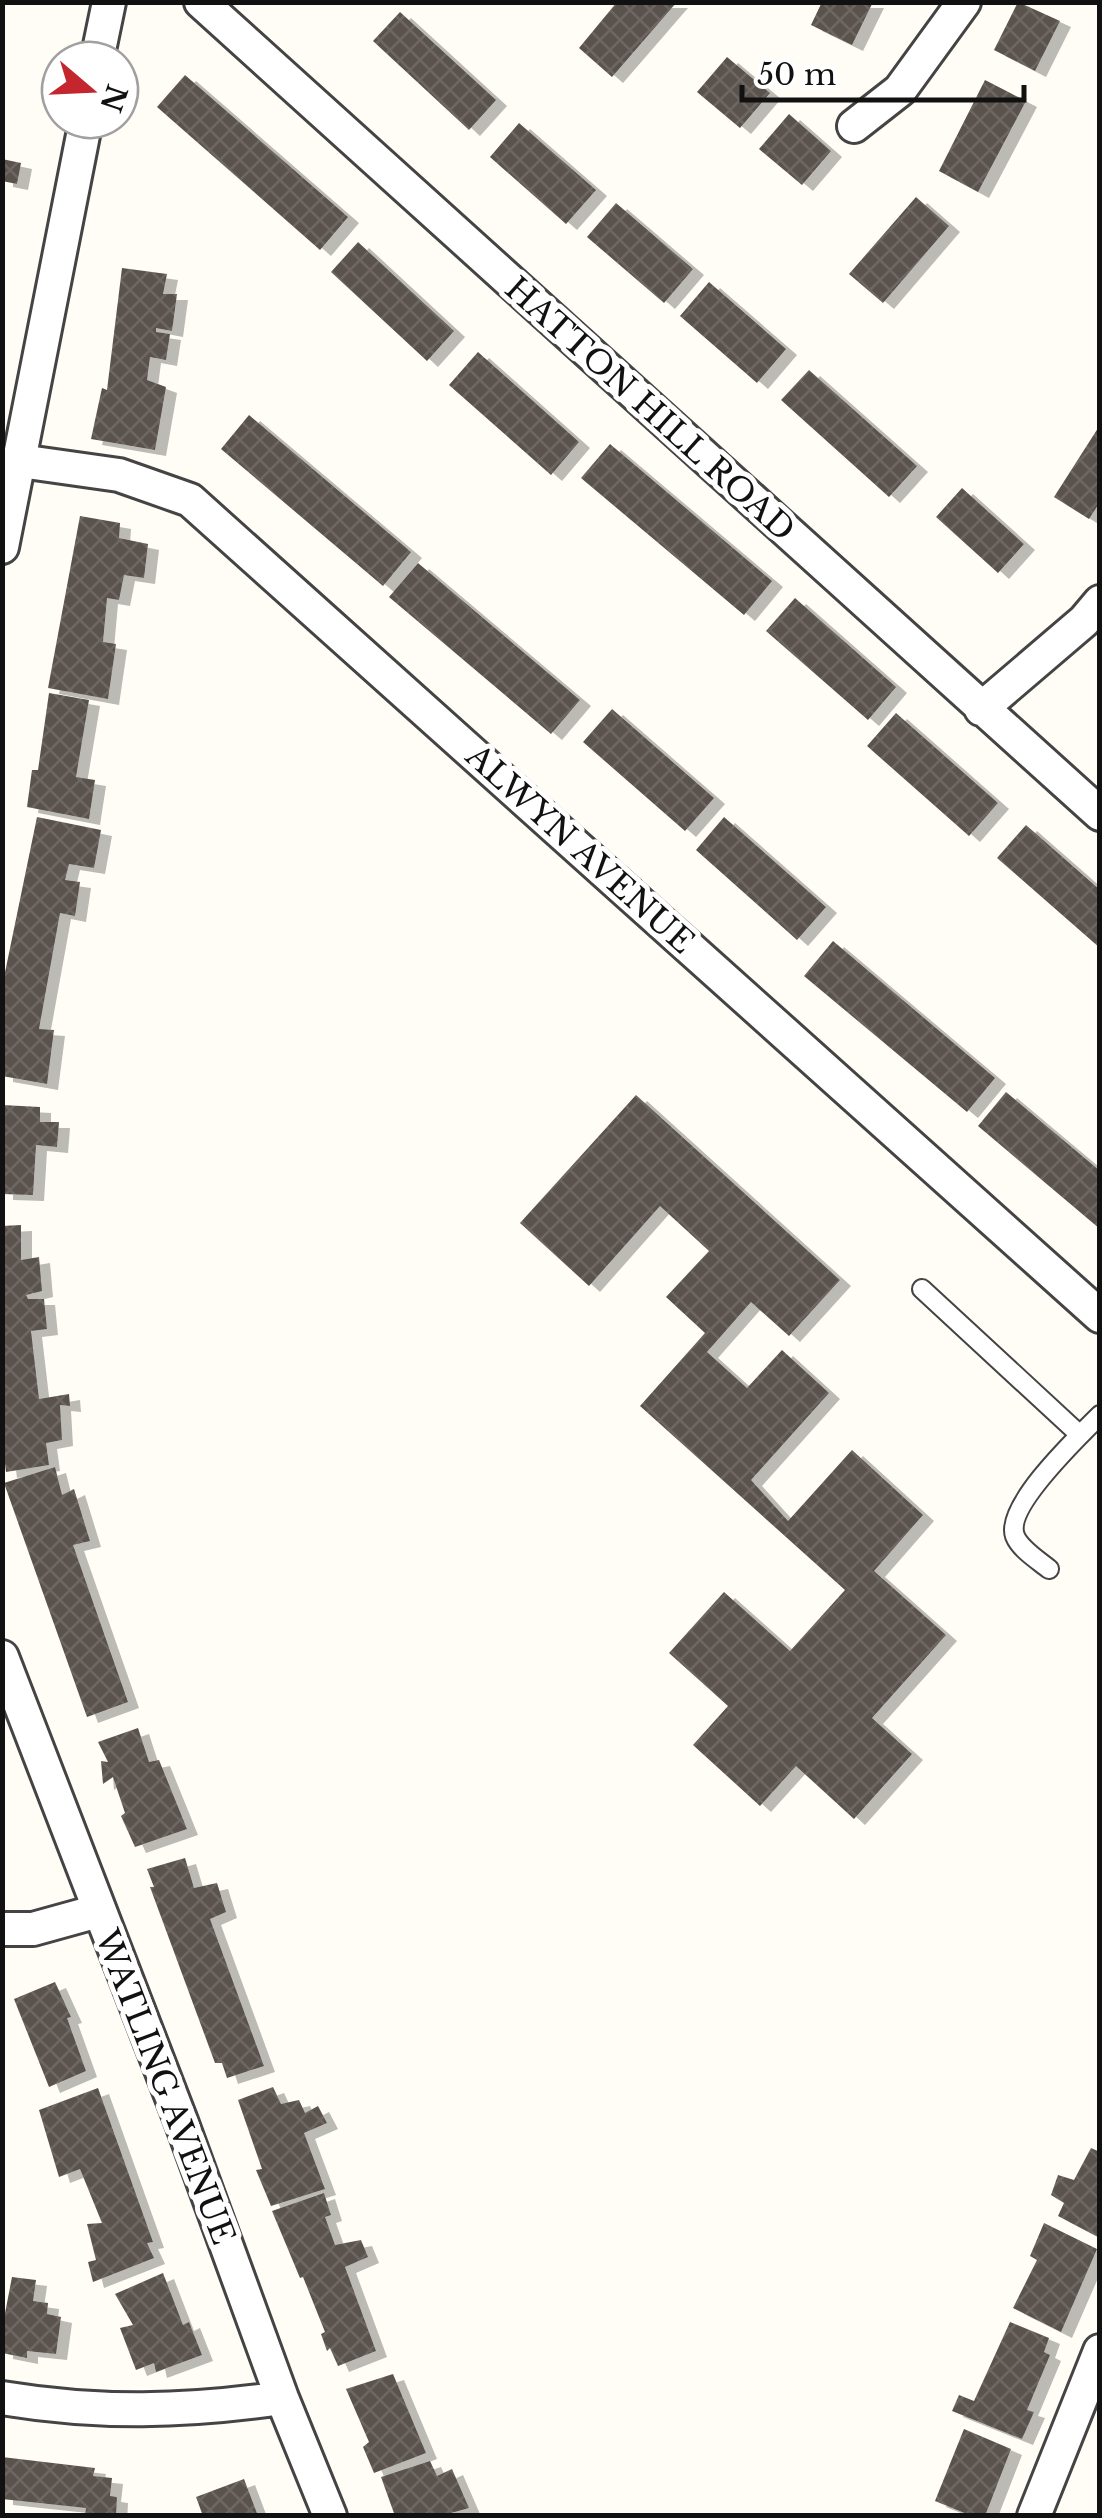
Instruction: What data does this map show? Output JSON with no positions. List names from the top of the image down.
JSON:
{
  "streets": {
    "street": ["HATTON HILL ROAD", "ALWYN AVENUE", "WATLING AVENUE"]
  },
  "scale_bar": "50 m",
  "north": "right"
}
